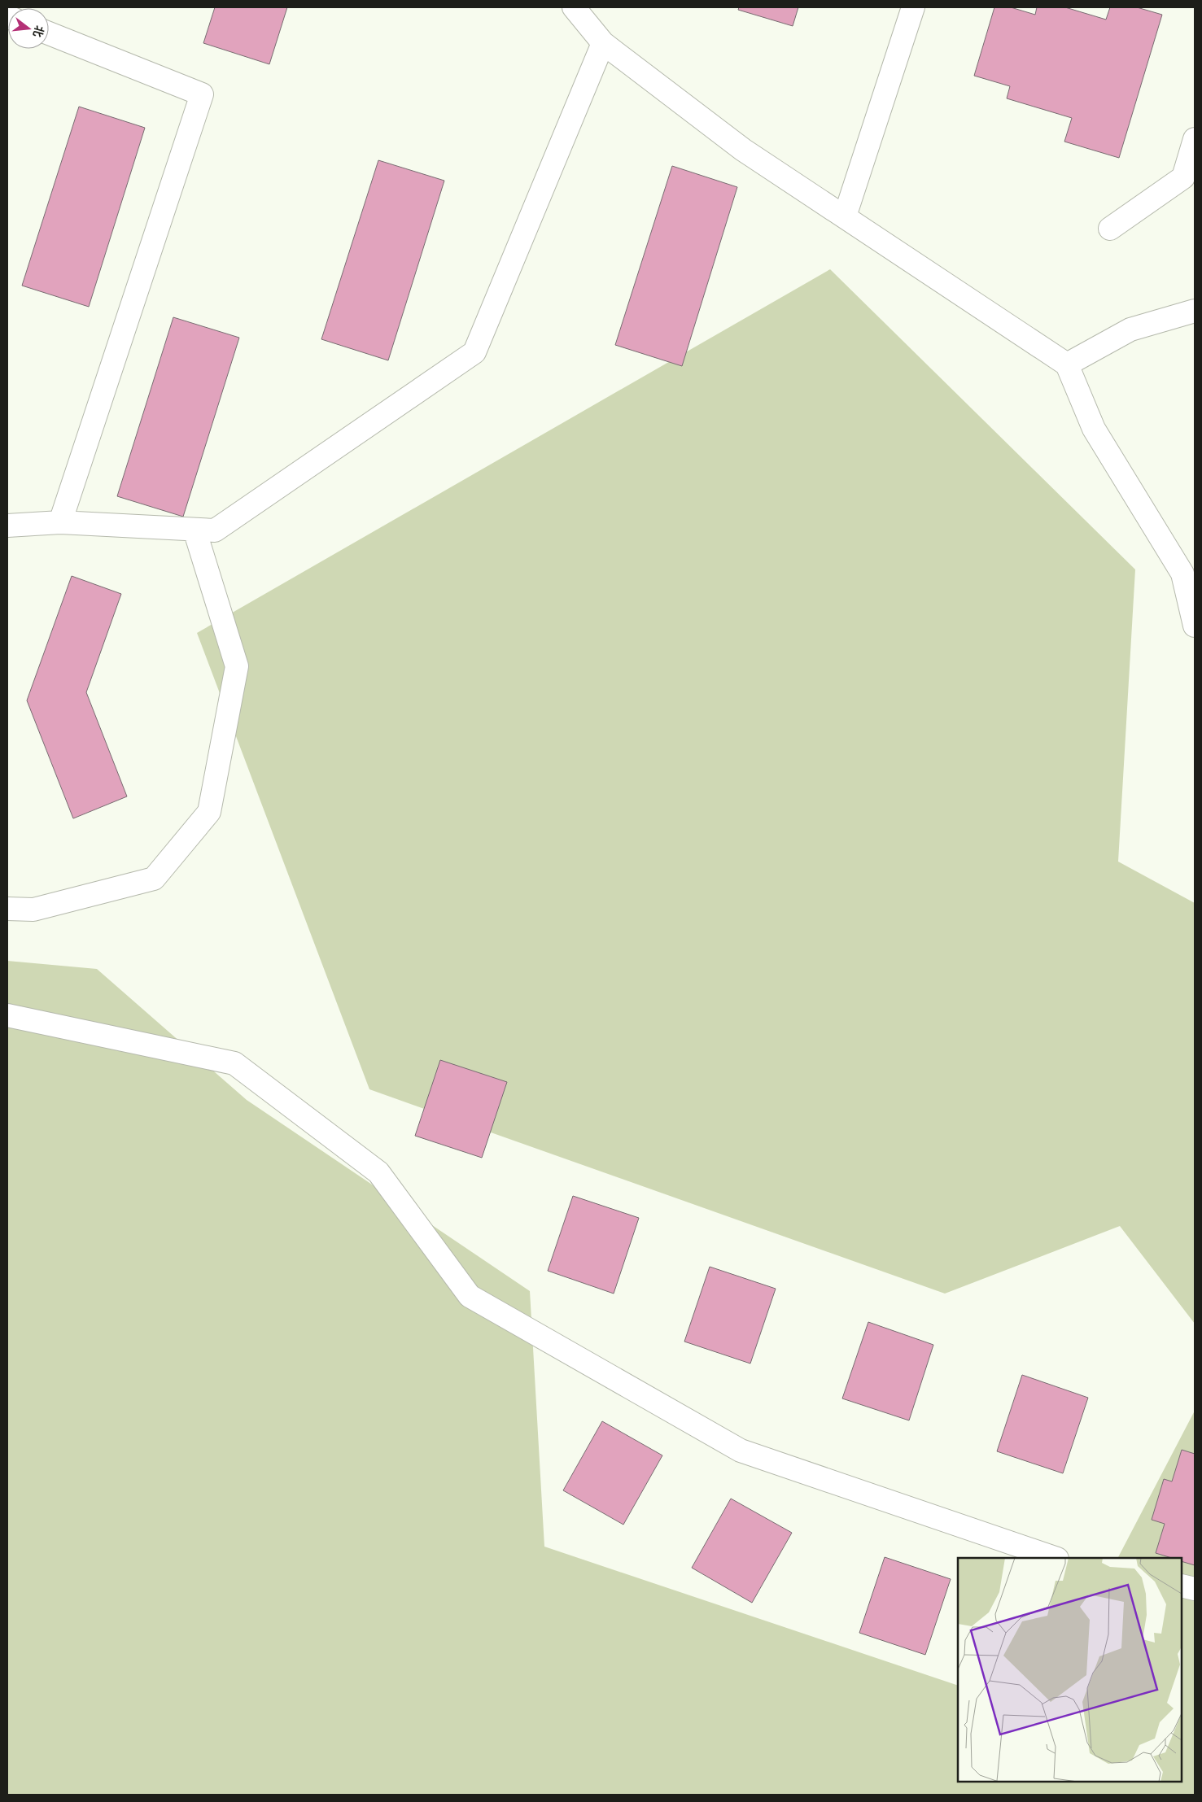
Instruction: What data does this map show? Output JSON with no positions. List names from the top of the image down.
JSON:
{
  "north": "right"
}
